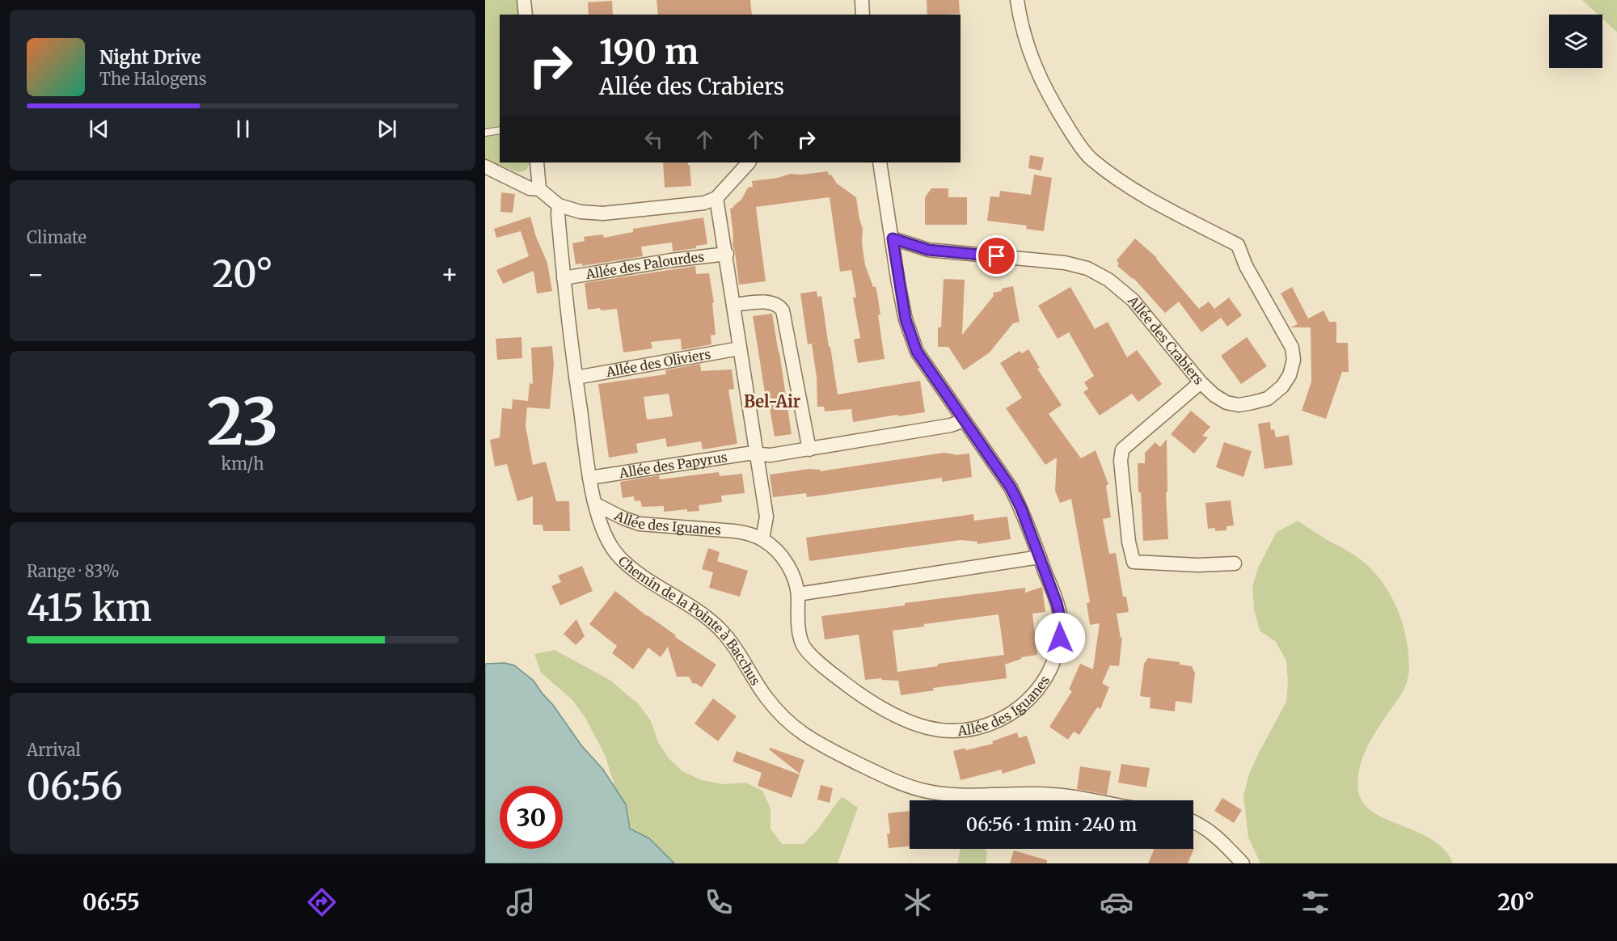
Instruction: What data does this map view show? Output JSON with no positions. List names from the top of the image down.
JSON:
{
  "streets": {
    "street": [
      "Allée des Palourdes",
      "Allée des Crabiers",
      "Allée des Oliviers",
      "Allée des Papyrus",
      "Allée des Iguanes",
      "Chemin de la Pointe à Bacchus"
    ]
  },
  "crossings": [
    ["Allée des Palourdes", "Chemin de la Pointe à Bacchus"],
    ["Allée des Crabiers", "Allée des Iguanes"],
    ["Allée des Oliviers", "Chemin de la Pointe à Bacchus"],
    ["Allée des Papyrus", "Allée des Iguanes"],
    ["Allée des Papyrus", "Chemin de la Pointe à Bacchus"],
    ["Allée des Iguanes", "Chemin de la Pointe à Bacchus"]
  ],
  "districts": ["Bel-Air"],
  "page": {
    "turn": ["190 m", "Allée des Crabiers"],
    "song": ["Night Drive", "The Halogens"],
    "tile": [
      "Climate",
      ["23", "km/h"],
      ["Range · 83%", "415 km"],
      ["Arrival", "06:56"]
    ],
    "heat": ["−", "20°", "+"],
    "limit": "30",
    "trip": "06:56 · 1 min · 240 m",
    "tabs": ["06:55", "20°"]
  }
}
